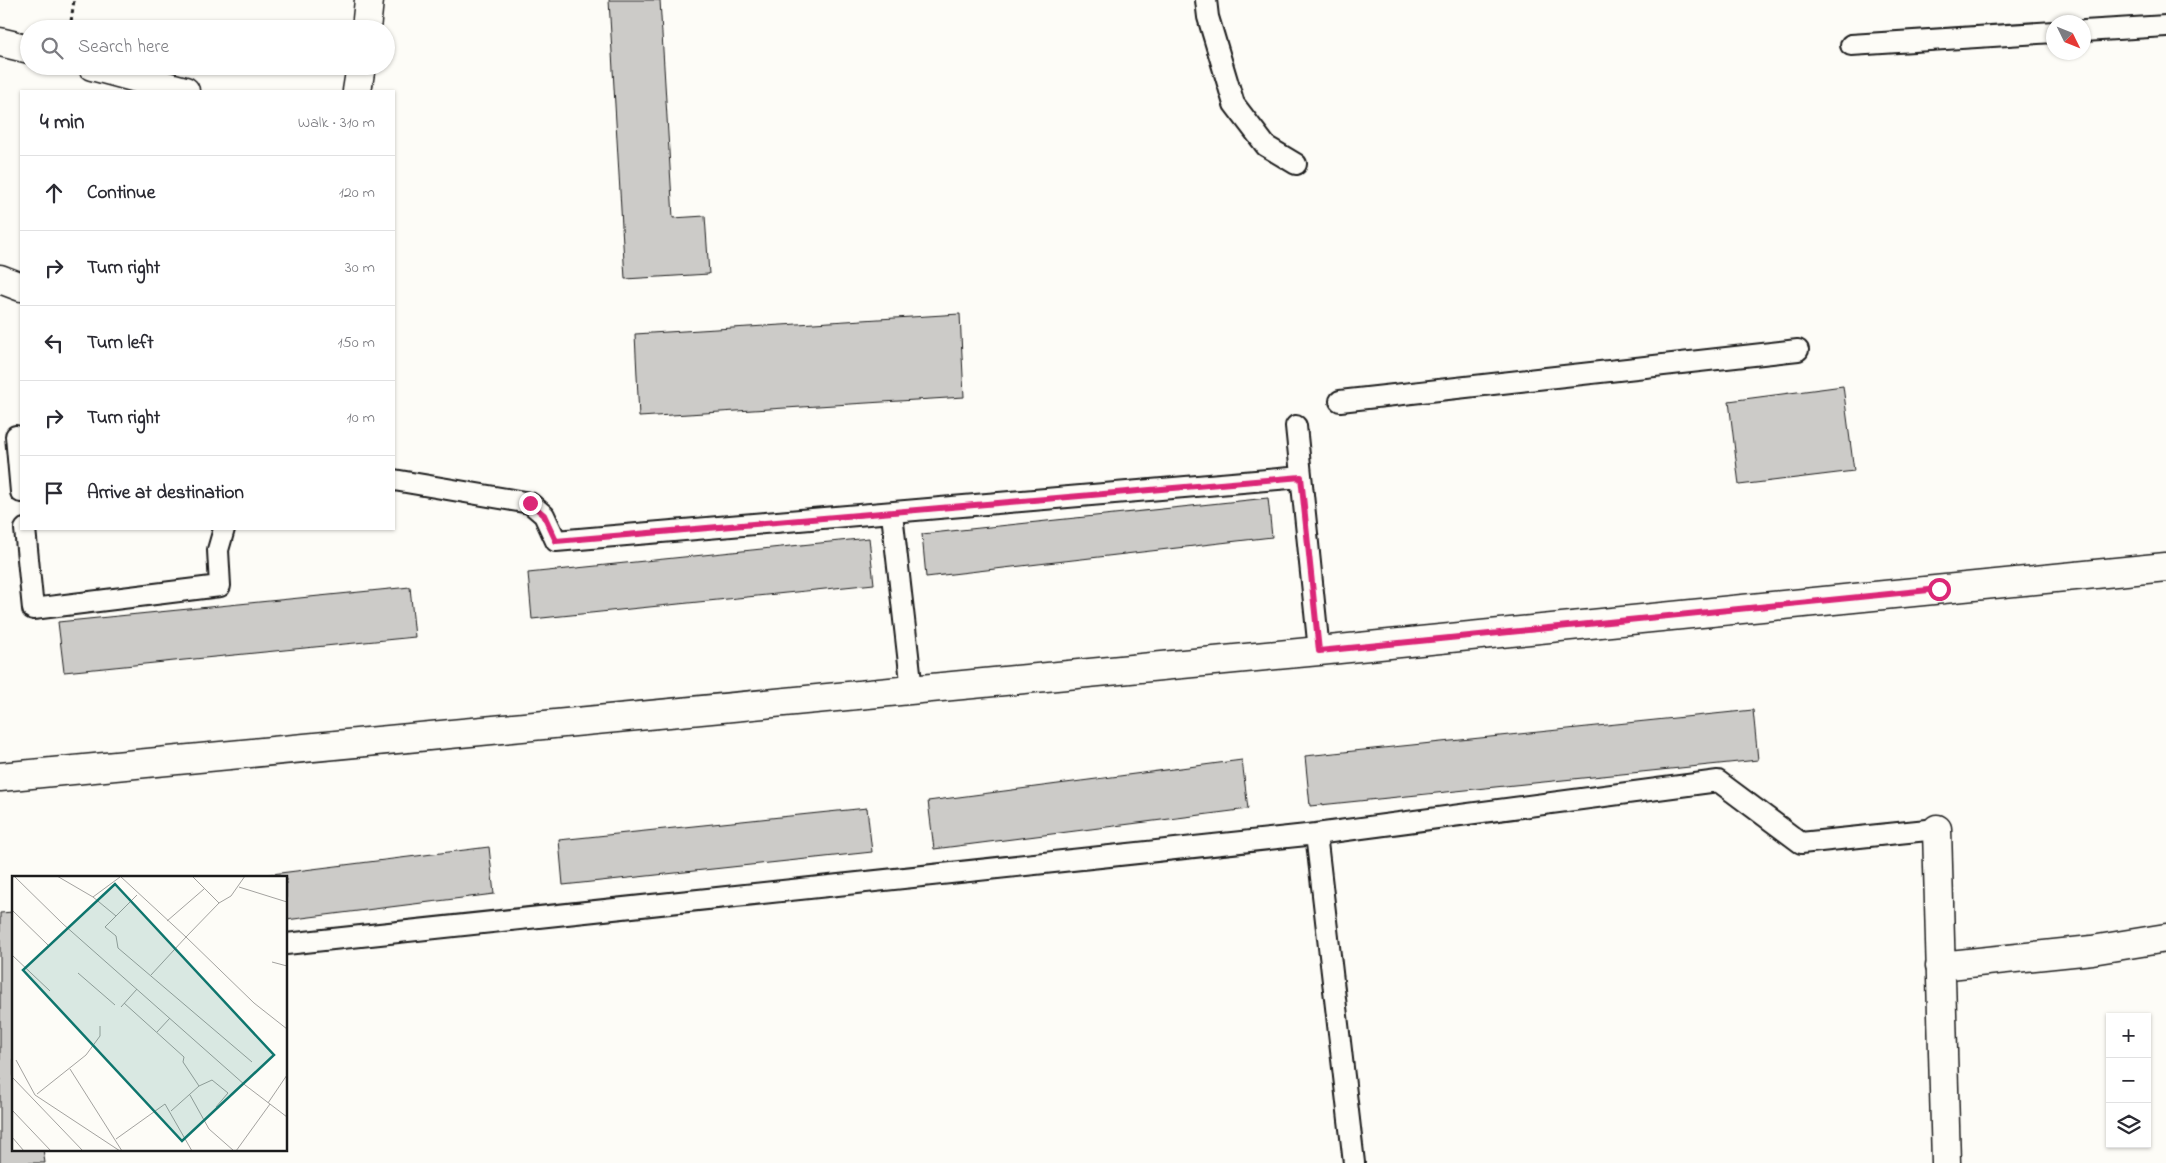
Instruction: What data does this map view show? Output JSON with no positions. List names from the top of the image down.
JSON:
{
  "north": "bottom right",
  "page": {
    "search": "Search here",
    "heading": ["4 min", "Walk · 310 m"],
    "list": [
      ["Continue", "120 m"],
      ["Turn right", "30 m"],
      ["Turn left", "150 m"],
      ["Turn right", "10 m"],
      "Arrive at destination"
    ],
    "map_buttons": ["+", "−"]
  }
}
